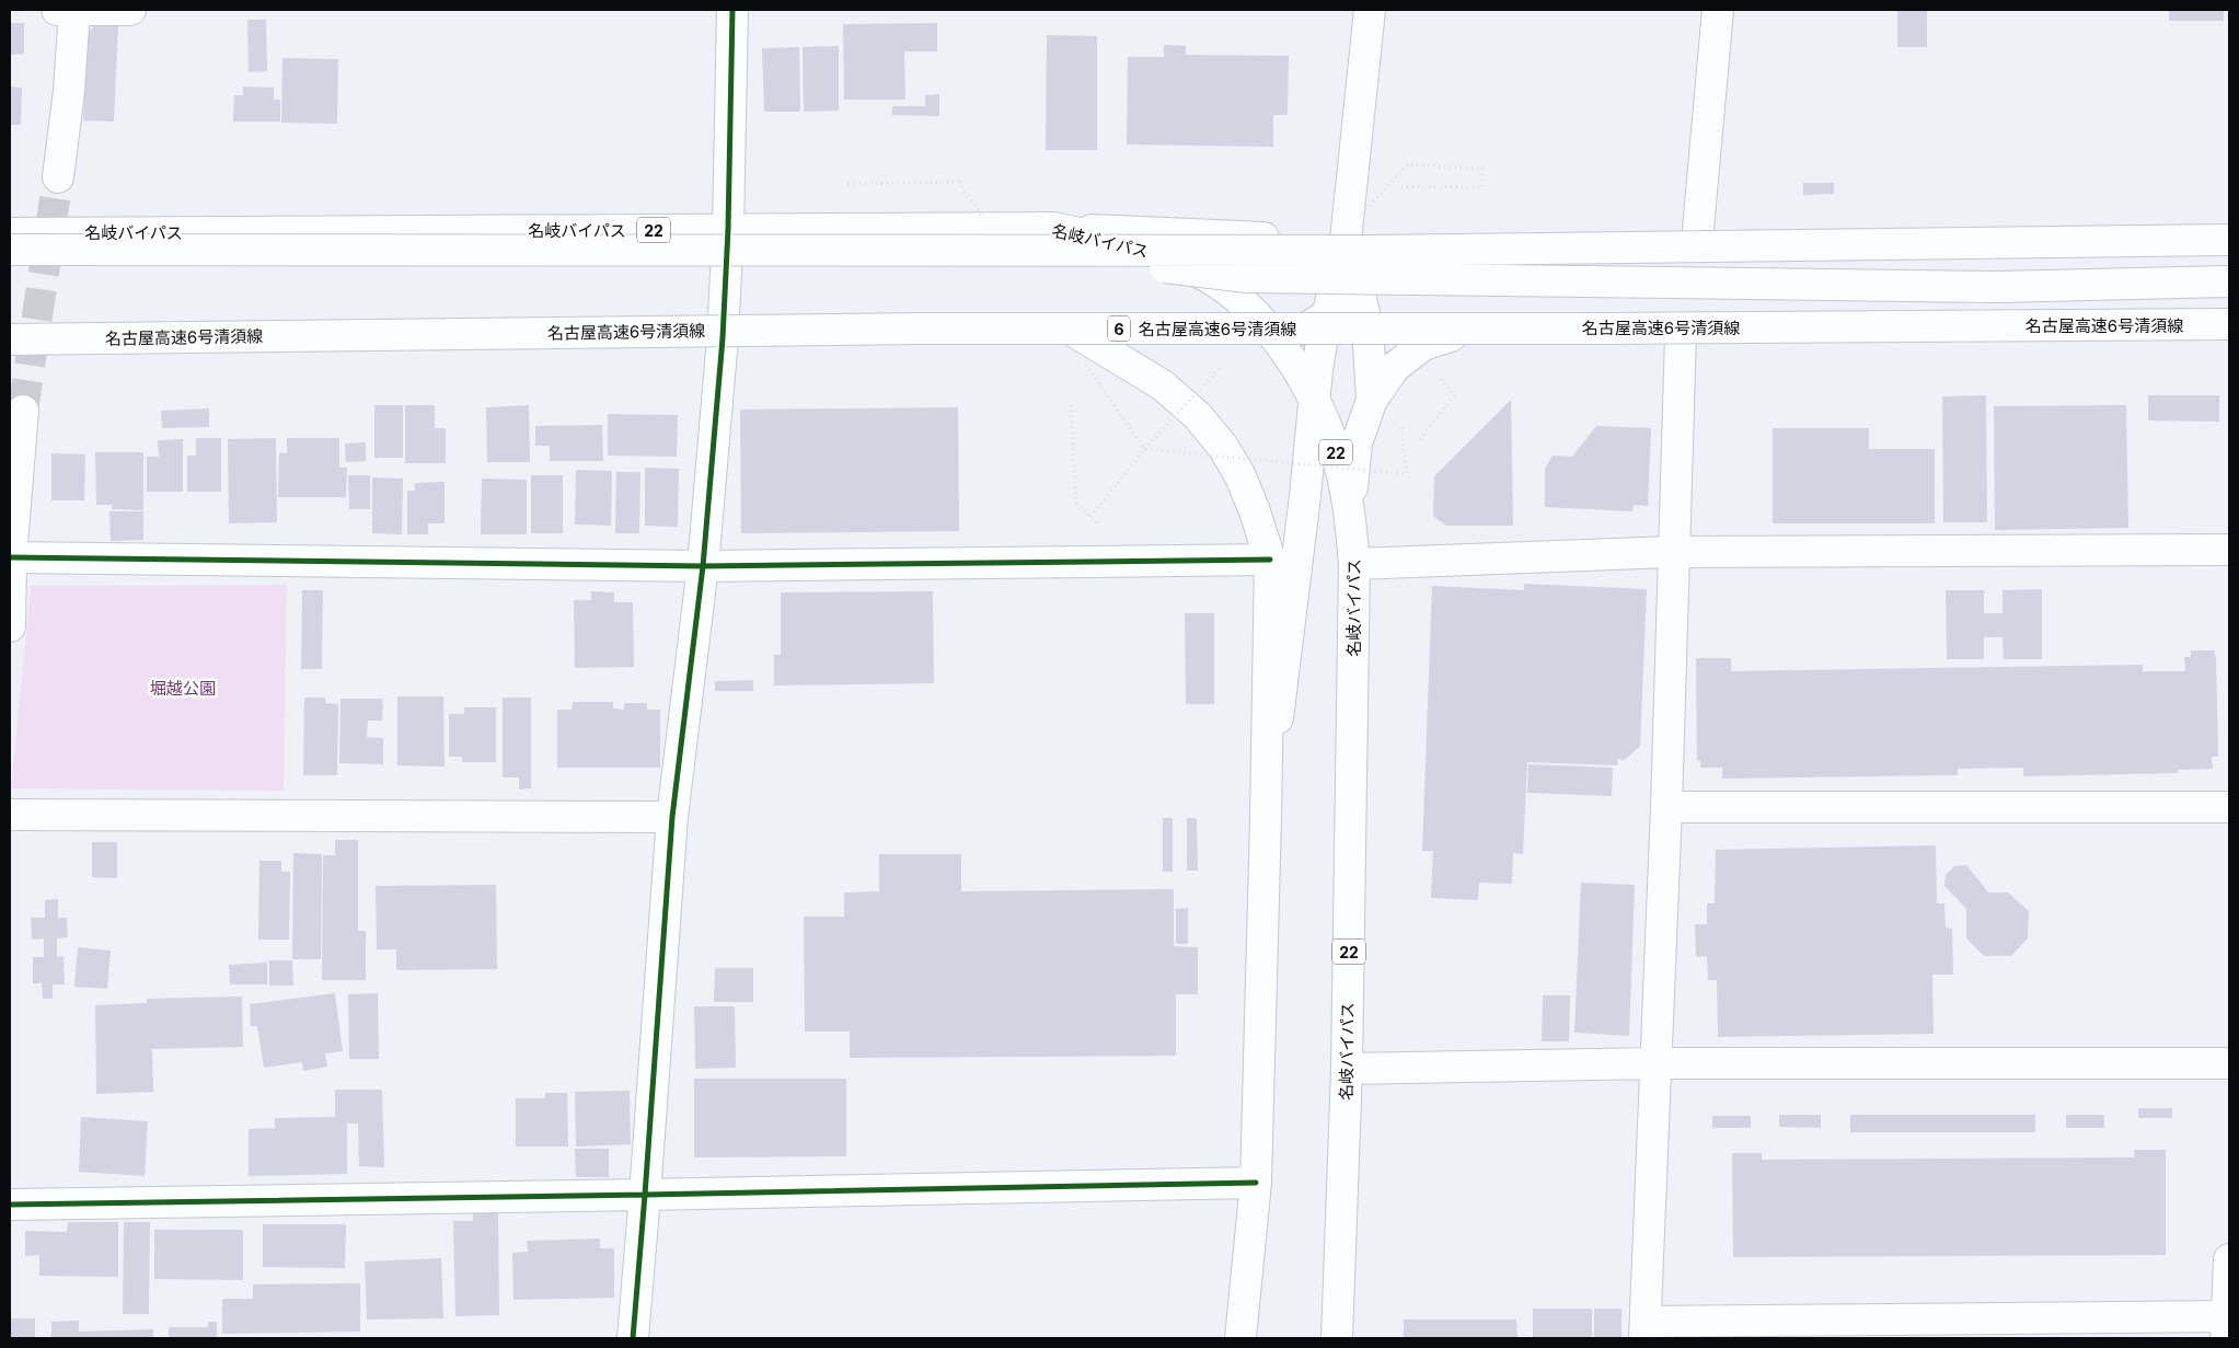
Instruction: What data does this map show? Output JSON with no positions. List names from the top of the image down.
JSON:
{
  "streets": {
    "main road": [
      "名岐バイパス",
      "22",
      "名古屋高速6号清須線",
      "6"
    ]
  },
  "parks": ["堀越公園"]
}
